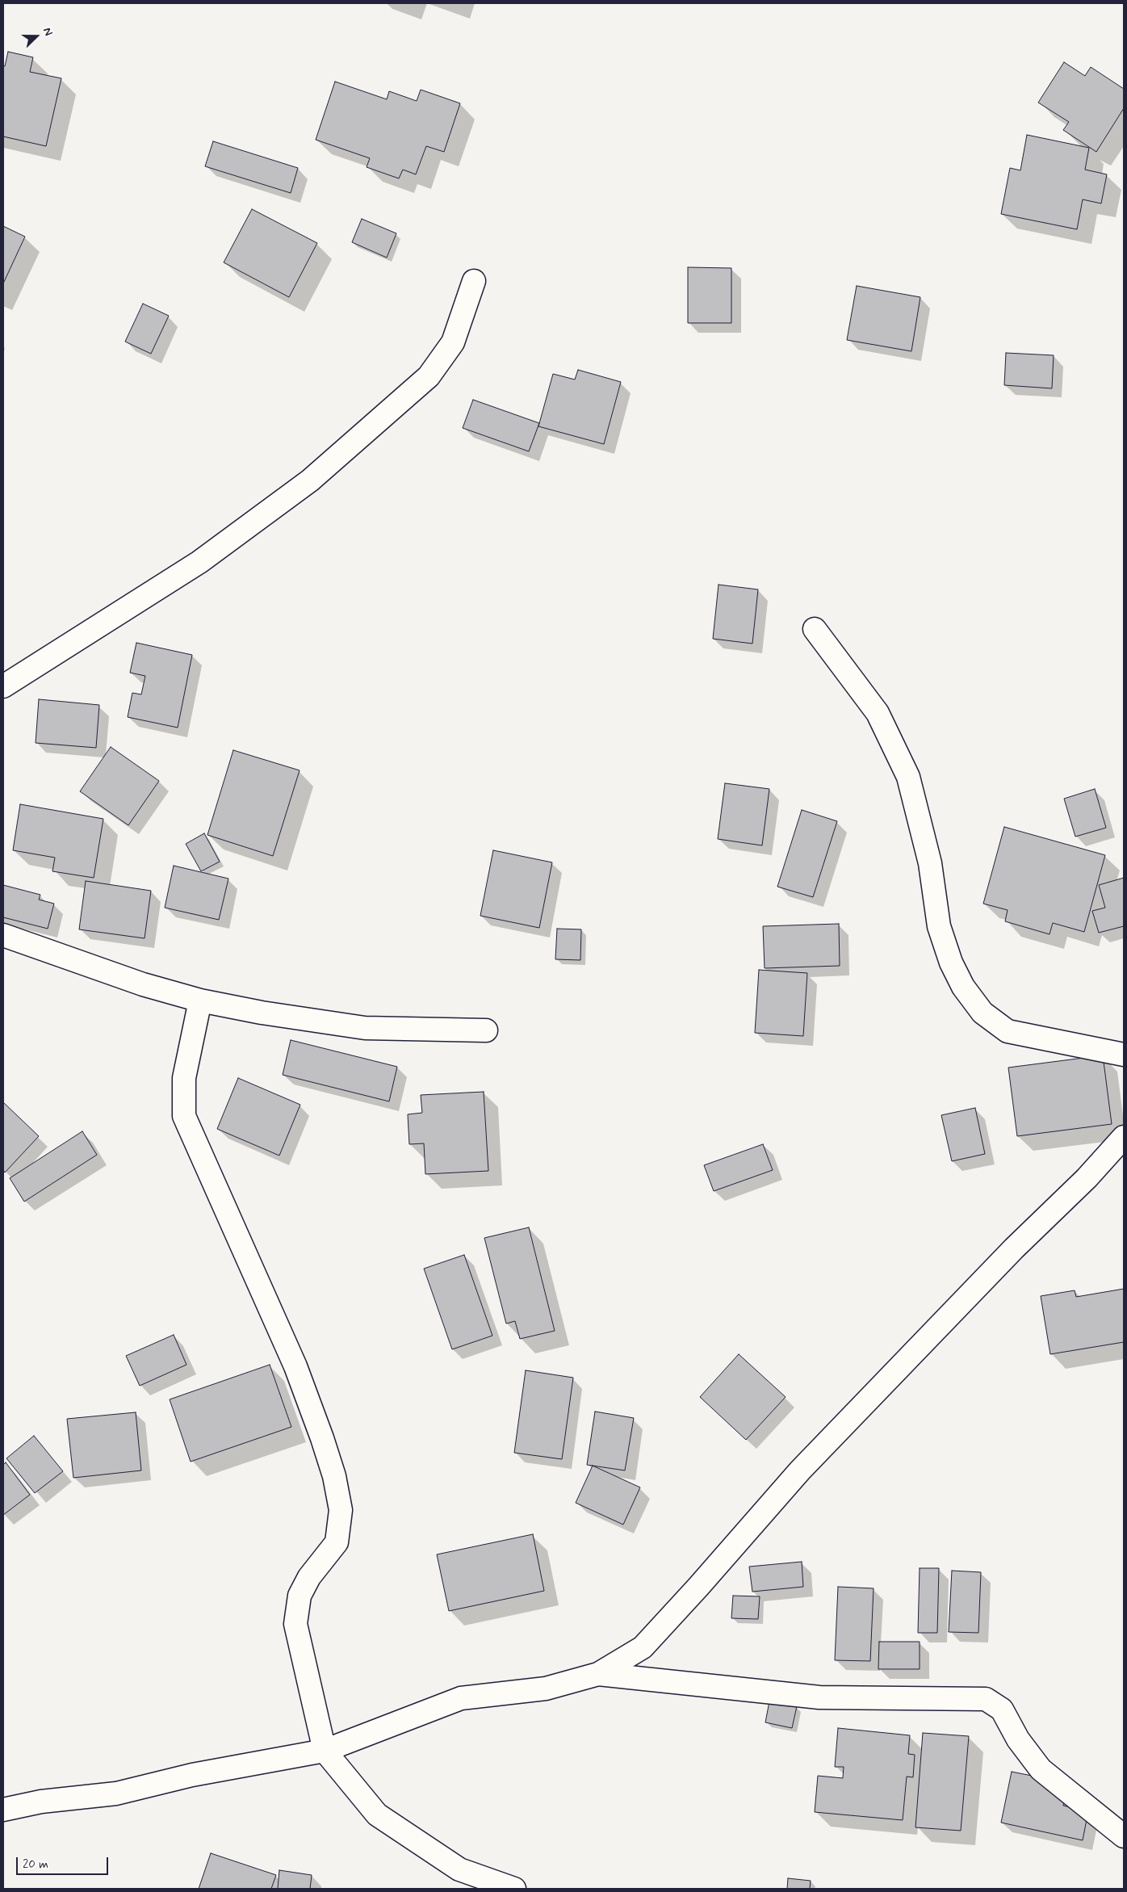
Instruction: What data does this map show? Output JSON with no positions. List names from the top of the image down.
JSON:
{
  "scale_bar": "20 m",
  "north": "right"
}
